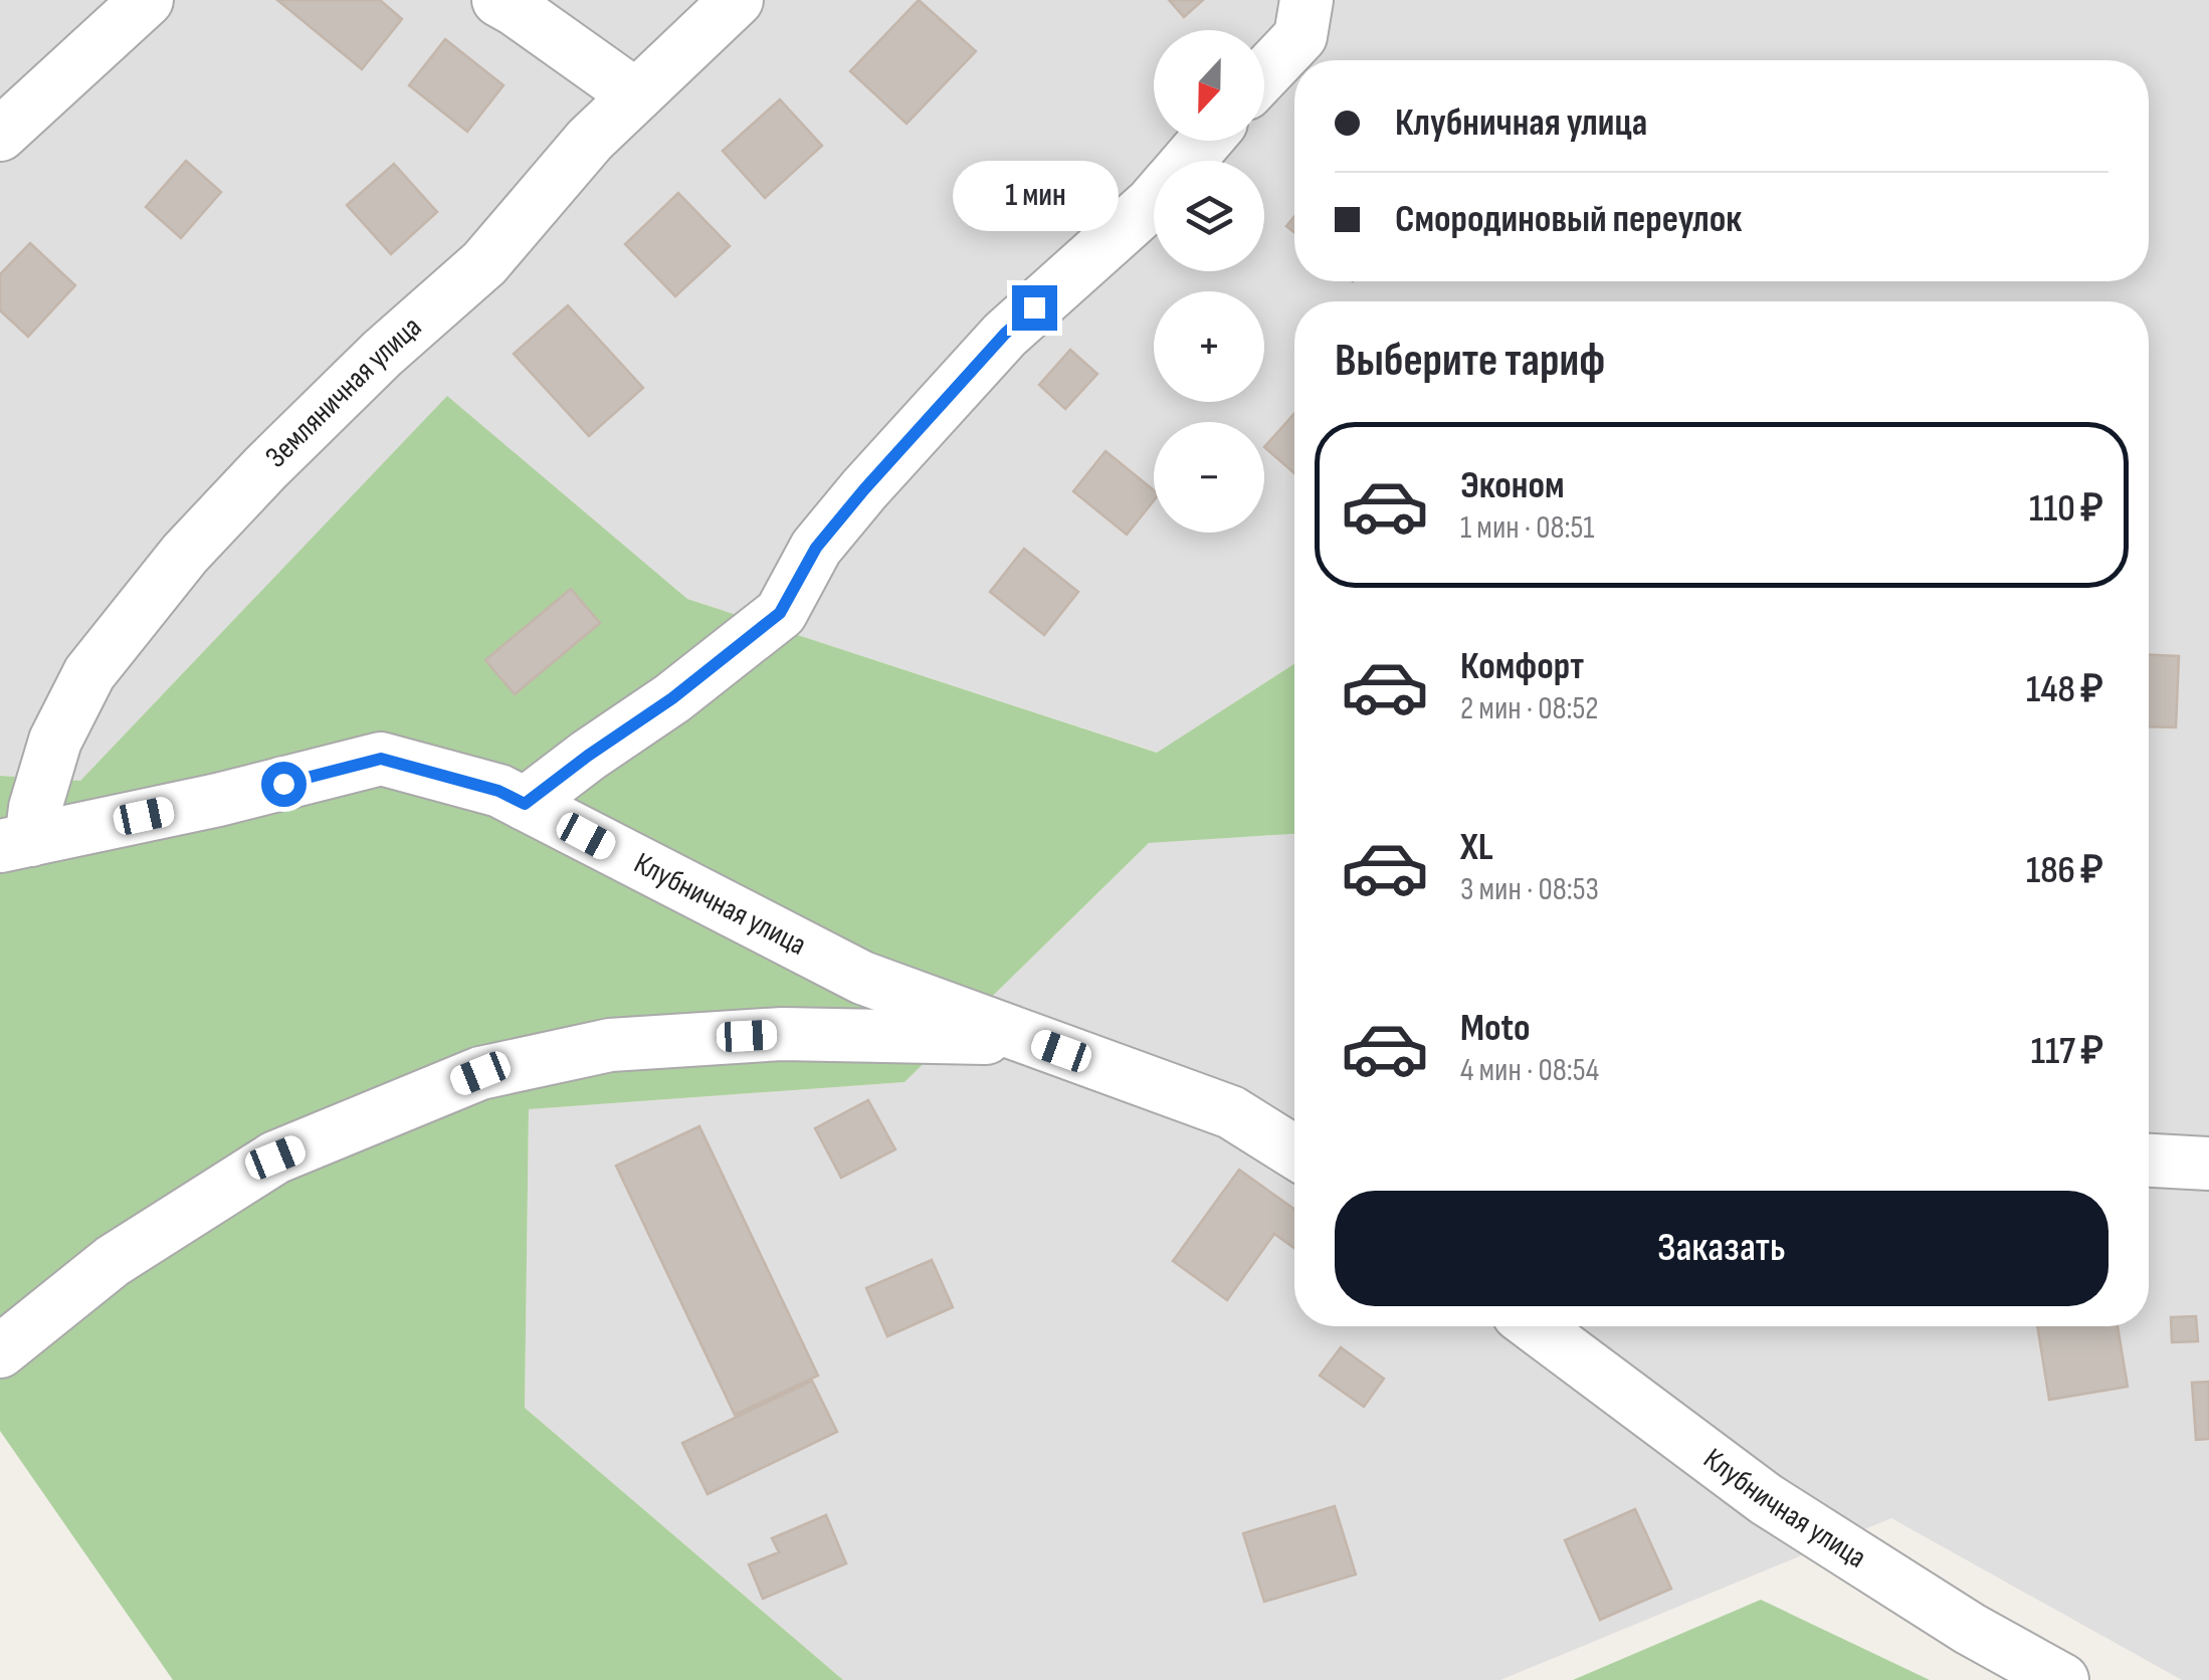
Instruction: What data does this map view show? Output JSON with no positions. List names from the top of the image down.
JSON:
{
  "streets": {
    "street": ["Земляничная улица", "Клубничная улица"]
  },
  "crossings": [
    ["Земляничная улица", "Клубничная улица"]
  ],
  "north": "bottom",
  "page": {
    "map_buttons": ["+", "−"],
    "banner": ["Клубничная улица", "Смородиновый переулок"],
    "bubble": "1 мин",
    "heading": "Выберите тариф",
    "list": [
      {
        "name": "Эконом",
        "note": "1 мин · 08:51",
        "value": "110 ₽"
      },
      {
        "name": "Комфорт",
        "note": "2 мин · 08:52",
        "value": "148 ₽"
      },
      {
        "name": "XL",
        "note": "3 мин · 08:53",
        "value": "186 ₽"
      },
      {
        "name": "Moto",
        "note": "4 мин · 08:54",
        "value": "117 ₽"
      }
    ],
    "buttons": "Заказать"
  }
}
